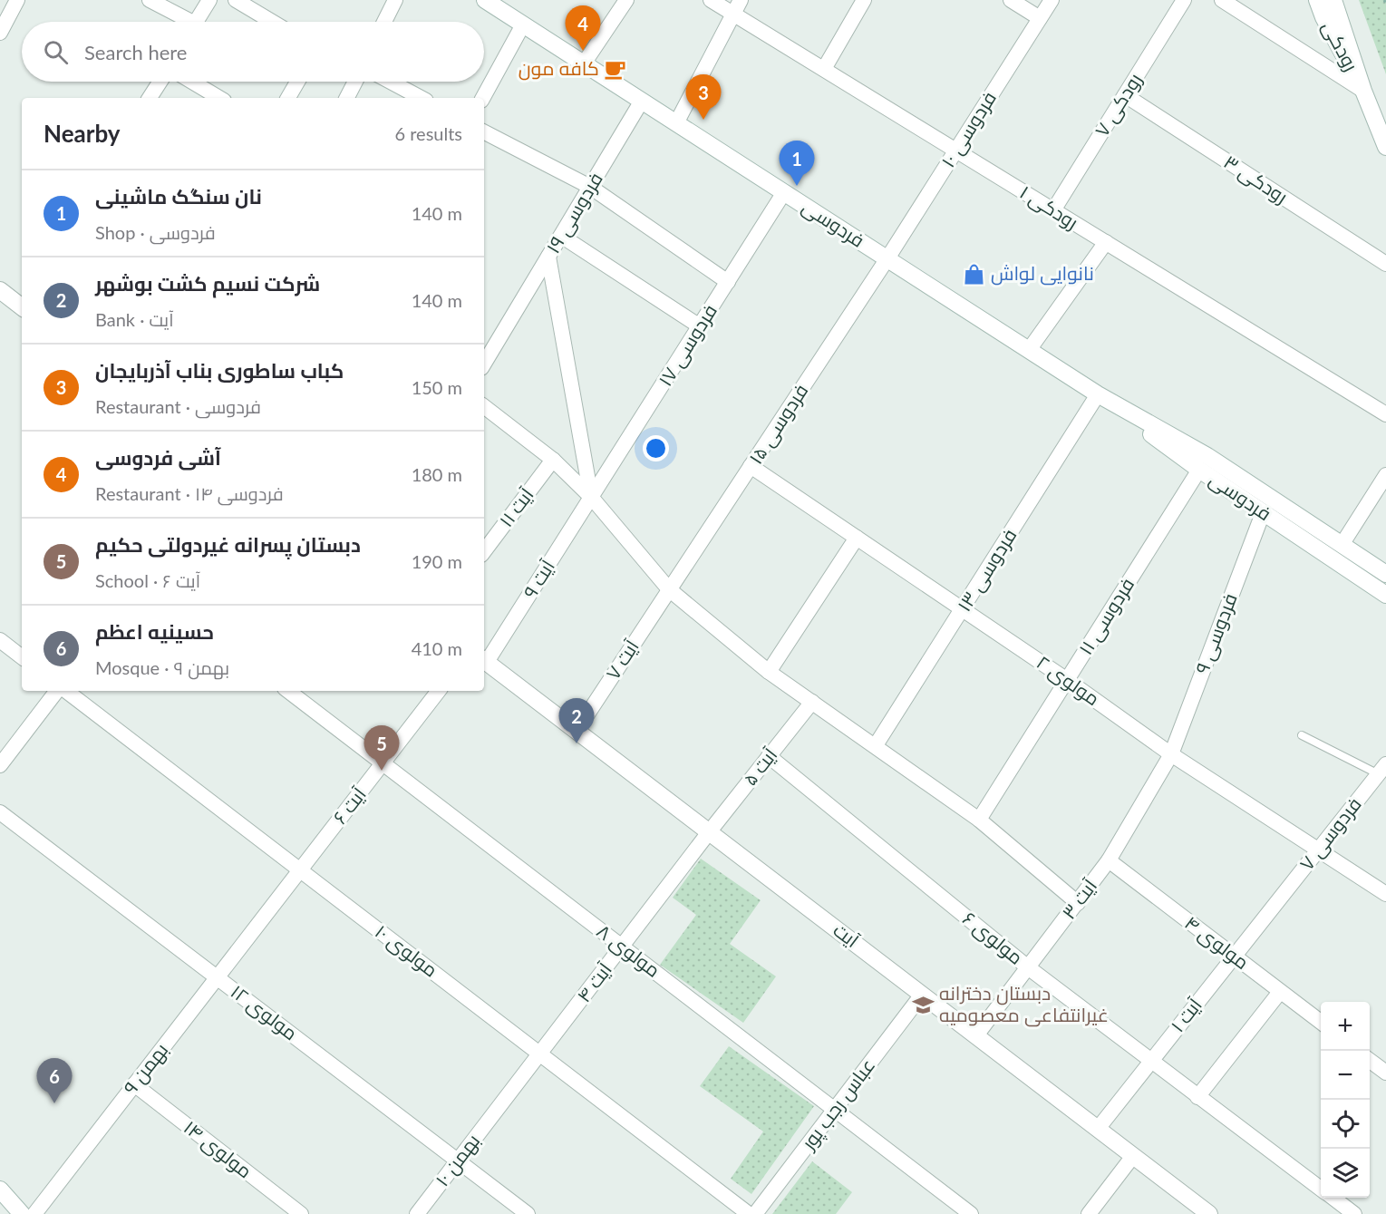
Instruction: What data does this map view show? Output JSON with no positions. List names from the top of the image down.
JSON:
{
  "streets": {
    "main road": ["رودکی", "فردوسی", "آیت"],
    "street": [
      "رودکی ۷",
      "فردوسی ۱۰",
      "رودکی ۳",
      "رودکی ۱",
      "فردوسی ۱۹",
      "فردوسی ۱۷",
      "فردوسی ۱۵",
      "آیت ۱۱",
      "فردوسی ۱۳",
      "آیت ۹",
      "فردوسی ۱۱",
      "فردوسی ۹",
      "آیت ۷",
      "مولوی ۲",
      "آیت ۵",
      "آیت ۶",
      "فردوسی ۷",
      "آیت ۳",
      "مولوی ۶",
      "مولوی ۴",
      "مولوی ۱۰",
      "مولوی ۸",
      "آیت ۴",
      "مولوی ۱۲",
      "آیت ۱",
      "بهمن ۹",
      "عباس رجب پور",
      "مولوی ۱۴",
      "بهمن ۱۰"
    ]
  },
  "crossings": [
    ["رودکی ۷", "رودکی ۳"],
    ["رودکی ۷", "رودکی ۱"],
    ["فردوسی ۱۰", "رودکی ۱"],
    ["فردوسی ۱۰", "فردوسی"],
    ["فردوسی ۱۰", "فردوسی ۱۵"],
    ["فردوسی ۱۹", "فردوسی"],
    ["فردوسی", "فردوسی ۱۷"],
    ["فردوسی", "فردوسی ۱۵"],
    ["فردوسی", "فردوسی ۱۳"],
    ["فردوسی", "فردوسی ۱۱"],
    ["فردوسی", "فردوسی ۹"],
    ["فردوسی ۱۷", "آیت ۹"],
    ["فردوسی ۱۵", "آیت ۷"],
    ["فردوسی ۱۵", "مولوی ۲"],
    ["فردوسی ۱۳", "مولوی ۲"],
    ["آیت ۹", "آیت"],
    ["فردوسی ۱۱", "مولوی ۲"],
    ["فردوسی ۹", "مولوی ۲"],
    ["فردوسی ۹", "آیت ۳"],
    ["آیت ۷", "آیت"],
    ["مولوی ۲", "فردوسی ۷"],
    ["مولوی ۲", "آیت ۳"],
    ["آیت ۵", "آیت"],
    ["آیت ۵", "مولوی ۶"],
    ["آیت ۵", "آیت ۴"],
    ["آیت ۶", "مولوی ۱۰"],
    ["آیت ۶", "مولوی ۸"],
    ["آیت ۶", "بهمن ۹"],
    ["فردوسی ۷", "آیت ۱"],
    ["آیت ۳", "آیت"],
    ["آیت ۳", "مولوی ۶"],
    ["آیت ۳", "مولوی ۴"],
    ["آیت", "آیت ۴"],
    ["آیت", "آیت ۱"],
    ["آیت", "عباس رجب پور"],
    ["مولوی ۶", "آیت ۱"],
    ["مولوی ۴", "آیت ۱"],
    ["مولوی ۱۰", "آیت ۴"],
    ["مولوی ۸", "آیت ۴"],
    ["مولوی ۸", "عباس رجب پور"],
    ["آیت ۴", "بهمن ۱۰"],
    ["مولوی ۱۲", "بهمن ۹"],
    ["مولوی ۱۲", "بهمن ۱۰"],
    ["بهمن ۹", "مولوی ۱۴"]
  ],
  "places": {
    "cafe": ["کافه مون"],
    "shop": ["نانوایی لواش"],
    "school or university": ["دبستان دخترانه غیرانتفاعی معصومیه"]
  },
  "page": {
    "pins": [
      "4",
      "3",
      "1",
      "2",
      "5",
      "6"
    ],
    "search": "Search here",
    "heading": ["Nearby", "6 results"],
    "list": [
      {
        "mark": "1",
        "name": "نان سنگک ماشینی",
        "note": "Shop · فردوسی",
        "value": "140 m"
      },
      {
        "mark": "2",
        "name": "شرکت نسیم کشت بوشهر",
        "note": "Bank · آیت",
        "value": "140 m"
      },
      {
        "mark": "3",
        "name": "کباب ساطوری بناب آذربایجان",
        "note": "Restaurant · فردوسی",
        "value": "150 m"
      },
      {
        "mark": "4",
        "name": "آشی فردوسی",
        "note": "Restaurant · فردوسی ۱۴",
        "value": "180 m"
      },
      {
        "mark": "5",
        "name": "دبستان پسرانه غیردولتی حکیم",
        "note": "School · آیت ۶",
        "value": "190 m"
      },
      {
        "mark": "6",
        "name": "حسینیه اعظم",
        "note": "Mosque · بهمن ۹",
        "value": "410 m"
      }
    ],
    "map_buttons": ["+", "−"]
  }
}
